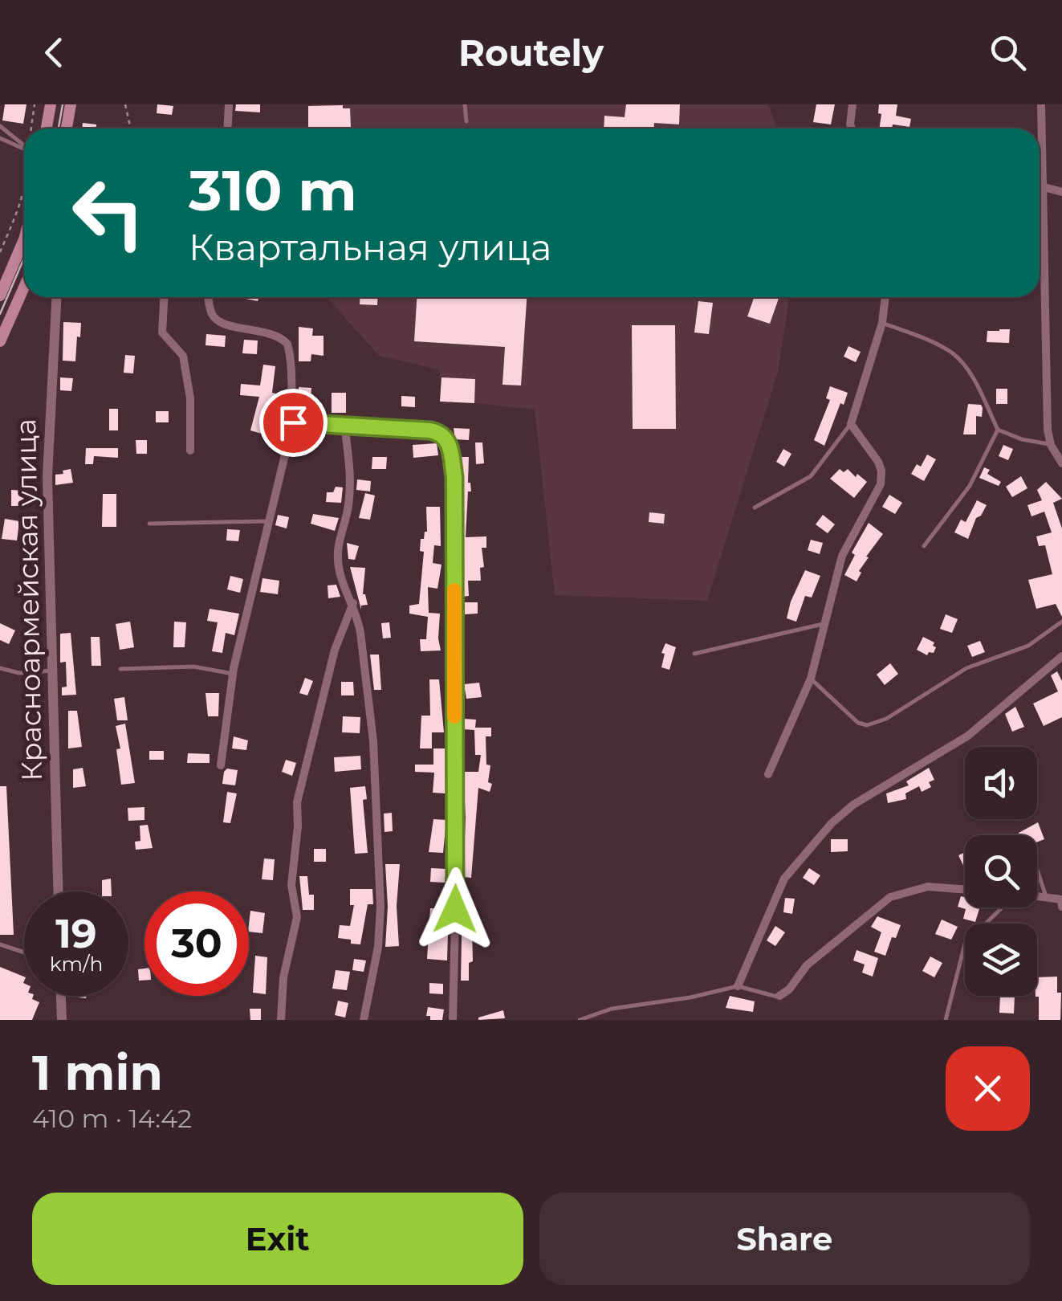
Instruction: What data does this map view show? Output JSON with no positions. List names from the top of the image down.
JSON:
{
  "streets": {
    "street": ["Красноармейская улица"]
  },
  "page": {
    "header": "Routely",
    "turn": ["310 m", "Квартальная улица"],
    "speed": "19 km/h",
    "limit": "30",
    "heading": ["1 min", "410 m · 14:42"],
    "buttons": ["Exit", "Share"]
  }
}
